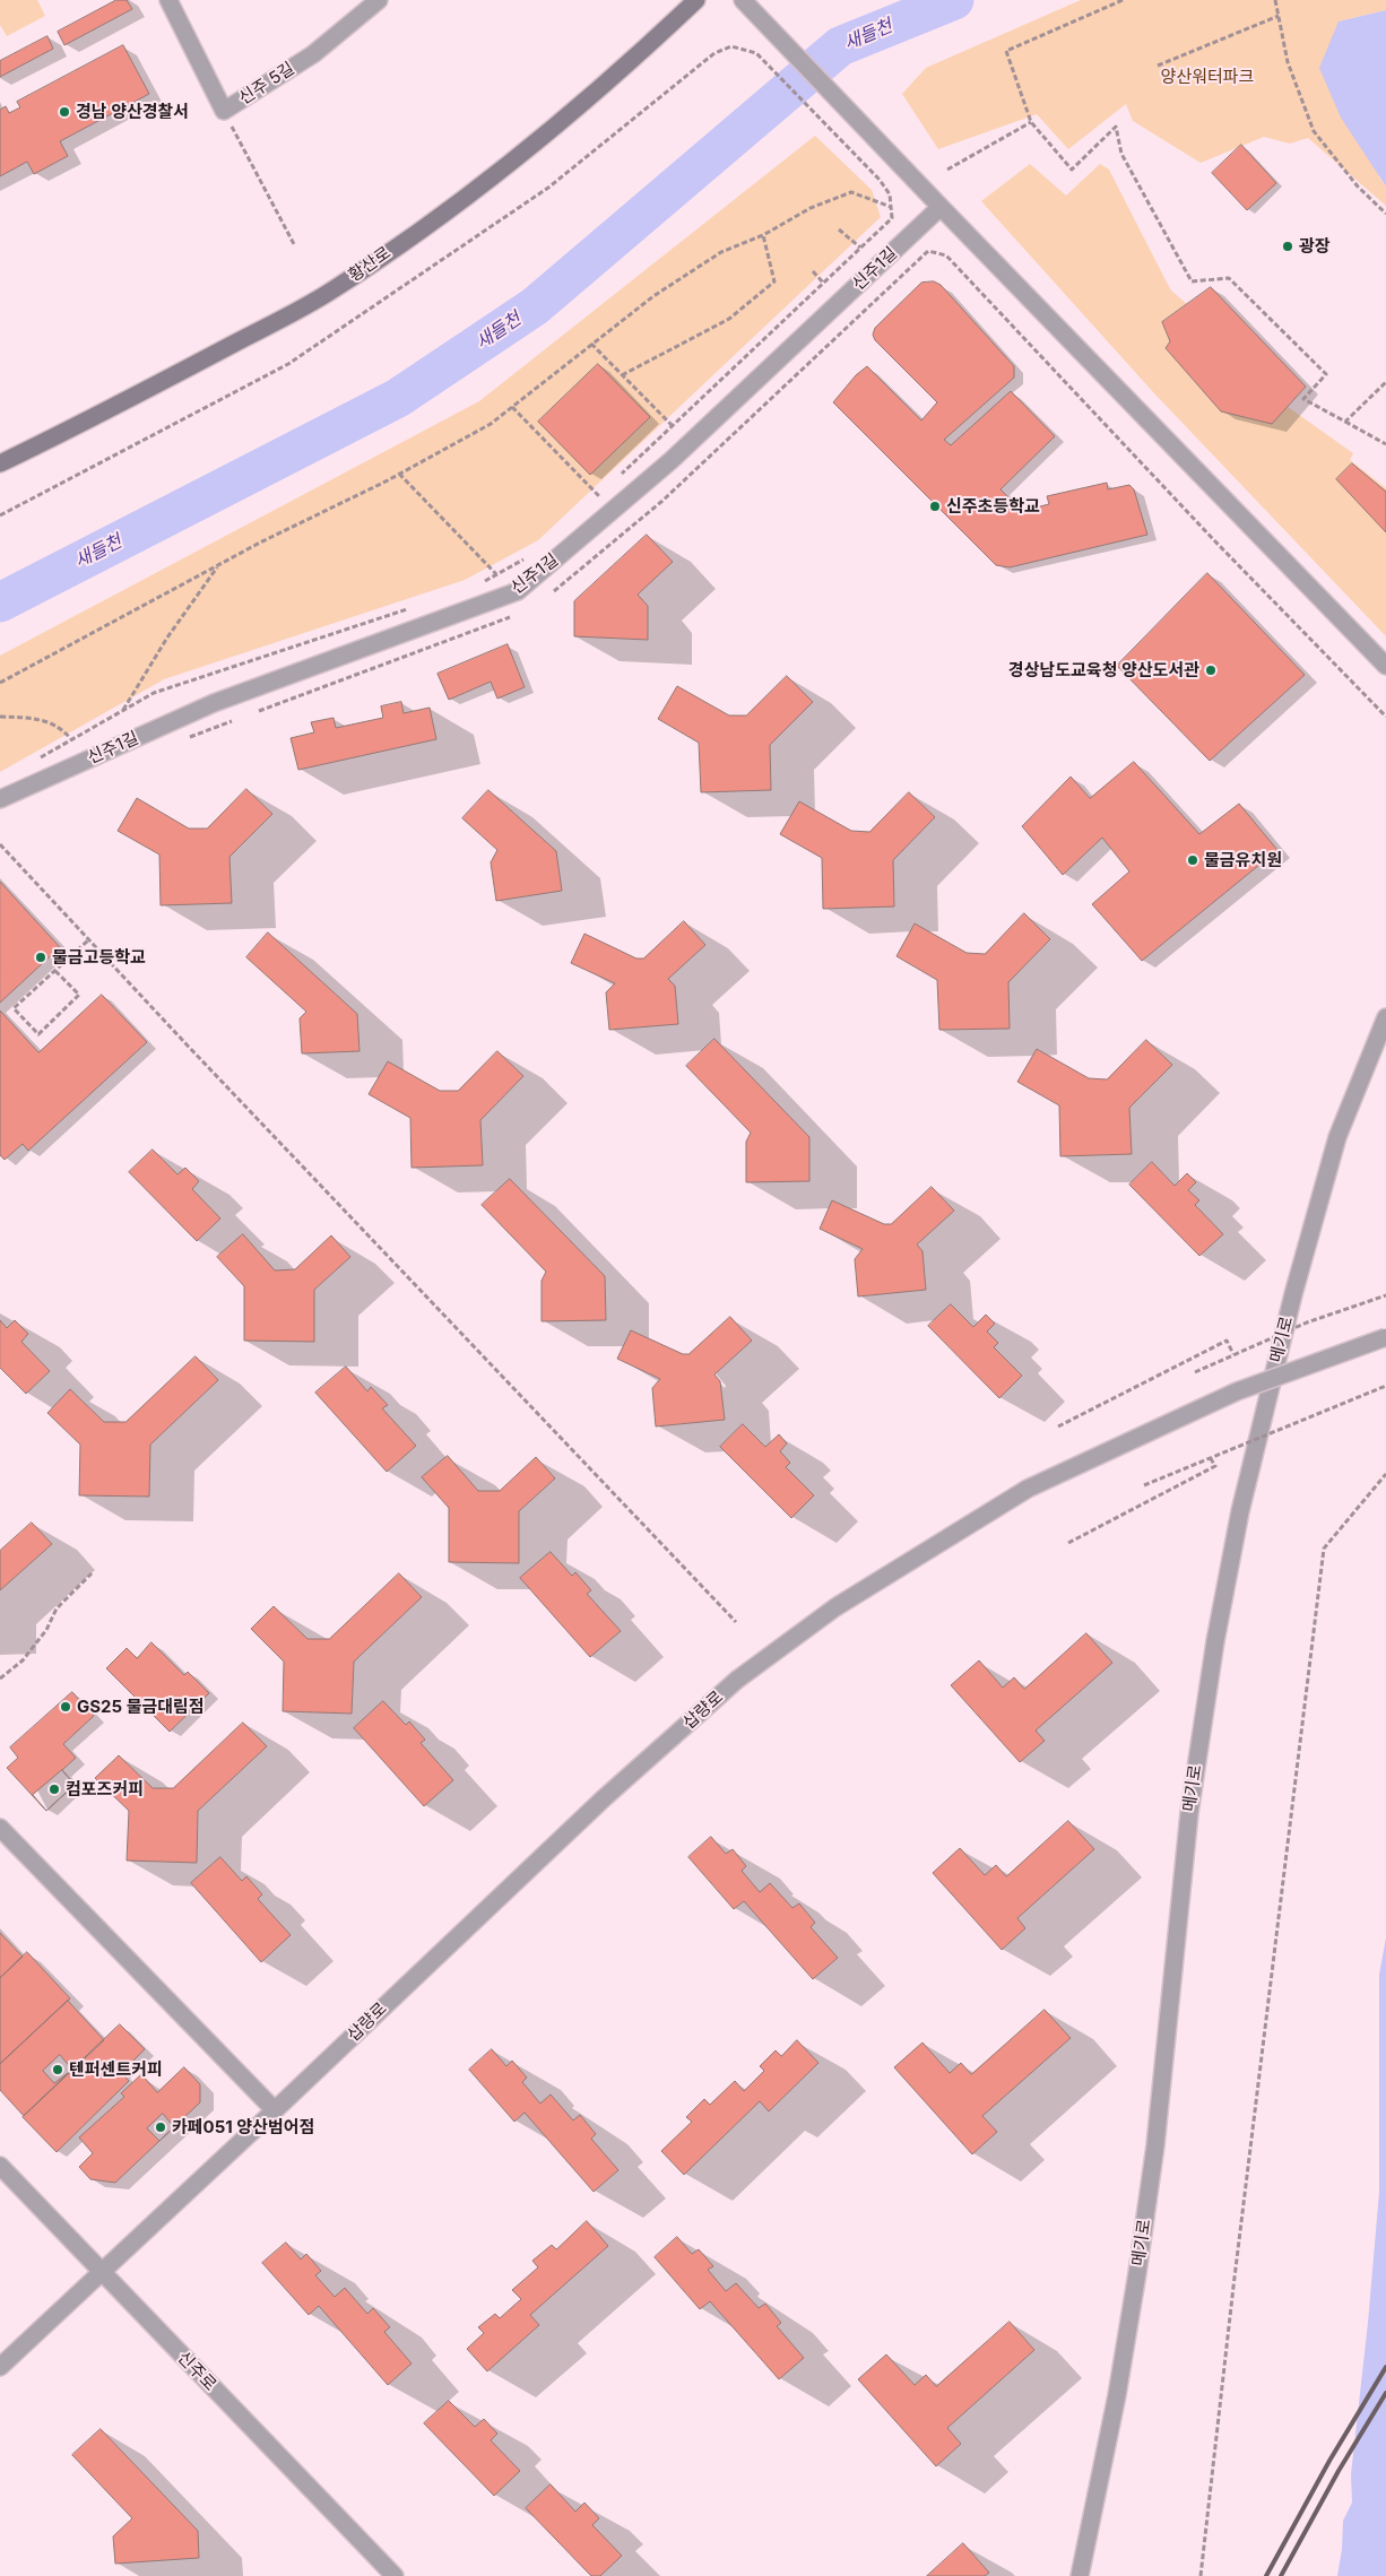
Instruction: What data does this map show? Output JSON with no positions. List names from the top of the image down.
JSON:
{
  "streets": {
    "main road": ["황산로"],
    "street": [
      "신주 5길",
      "신주1길",
      "메기로",
      "삽량로",
      "신주로"
    ]
  },
  "crossings": [
    ["삽량로", "신주로"]
  ],
  "water": ["새들천"],
  "parks": ["양산워터파크"],
  "places": [
    "경남 양산경찰서",
    "광장",
    "신주초등학교",
    "경상남도교육청 양산도서관",
    "물금유치원",
    "물금고등학교",
    "GS25 물금대림점",
    "컴포즈커피",
    "텐퍼센트커피",
    "카페051 양산범어점"
  ]
}
